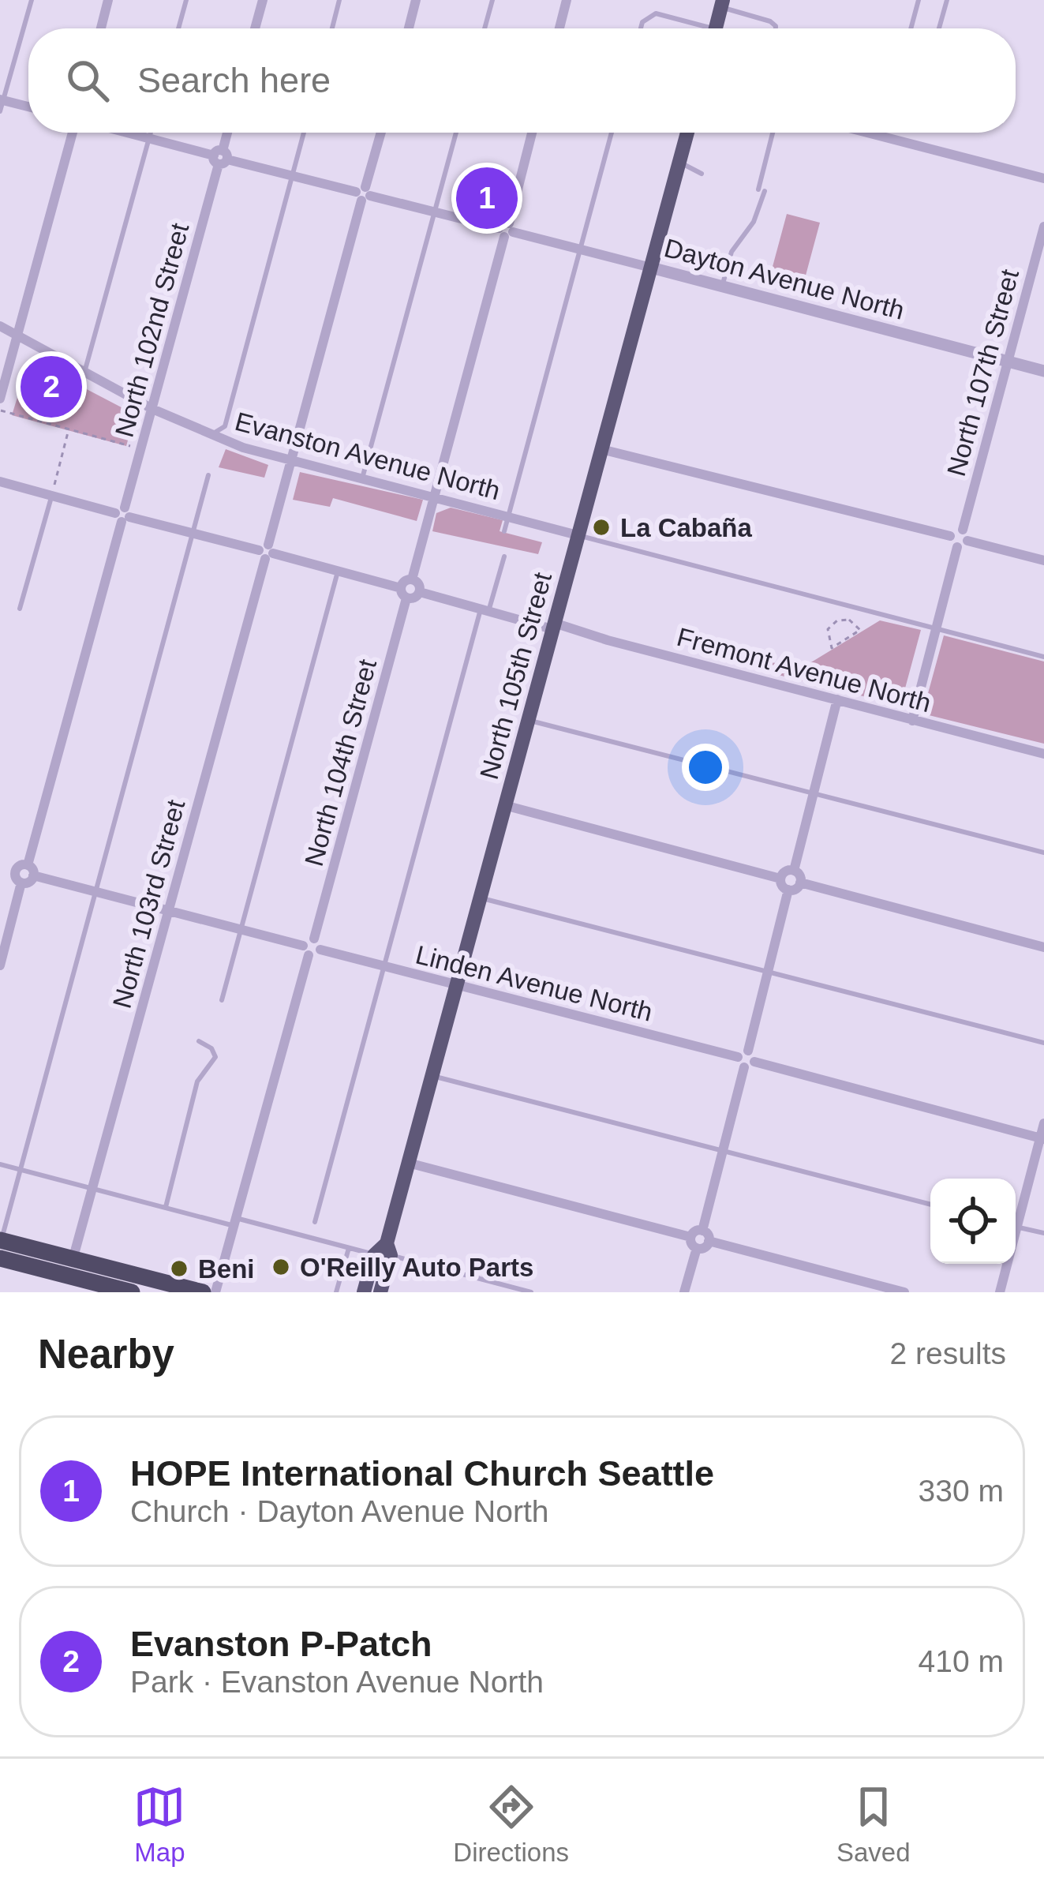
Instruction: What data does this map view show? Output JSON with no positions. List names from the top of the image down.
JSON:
{
  "streets": {
    "main road": ["North 105th Street"],
    "street": [
      "Dayton Avenue North",
      "North 102nd Street",
      "North 107th Street",
      "Evanston Avenue North",
      "Fremont Avenue North",
      "North 104th Street",
      "North 103rd Street",
      "Linden Avenue North"
    ]
  },
  "crossings": [
    ["Dayton Avenue North", "North 102nd Street"],
    ["Dayton Avenue North", "North 107th Street"],
    ["Dayton Avenue North", "North 105th Street"],
    ["Dayton Avenue North", "North 103rd Street"],
    ["North 102nd Street", "Evanston Avenue North"],
    ["North 107th Street", "Fremont Avenue North"],
    ["Evanston Avenue North", "North 105th Street"],
    ["Evanston Avenue North", "North 103rd Street"],
    ["Fremont Avenue North", "North 105th Street"],
    ["North 105th Street", "Linden Avenue North"]
  ],
  "places": ["La Cabaña", "O'Reilly Auto Parts", "Beni"],
  "page": {
    "search": "Search here",
    "pins": ["1", "2"],
    "heading": ["Nearby", "2 results"],
    "list": [
      {
        "mark": "1",
        "name": "HOPE International Church Seattle",
        "note": "Church · Dayton Avenue North",
        "value": "330 m"
      },
      {
        "mark": "2",
        "name": "Evanston P-Patch",
        "note": "Park · Evanston Avenue North",
        "value": "410 m"
      }
    ],
    "nav": ["Map", "Directions", "Saved"]
  }
}
